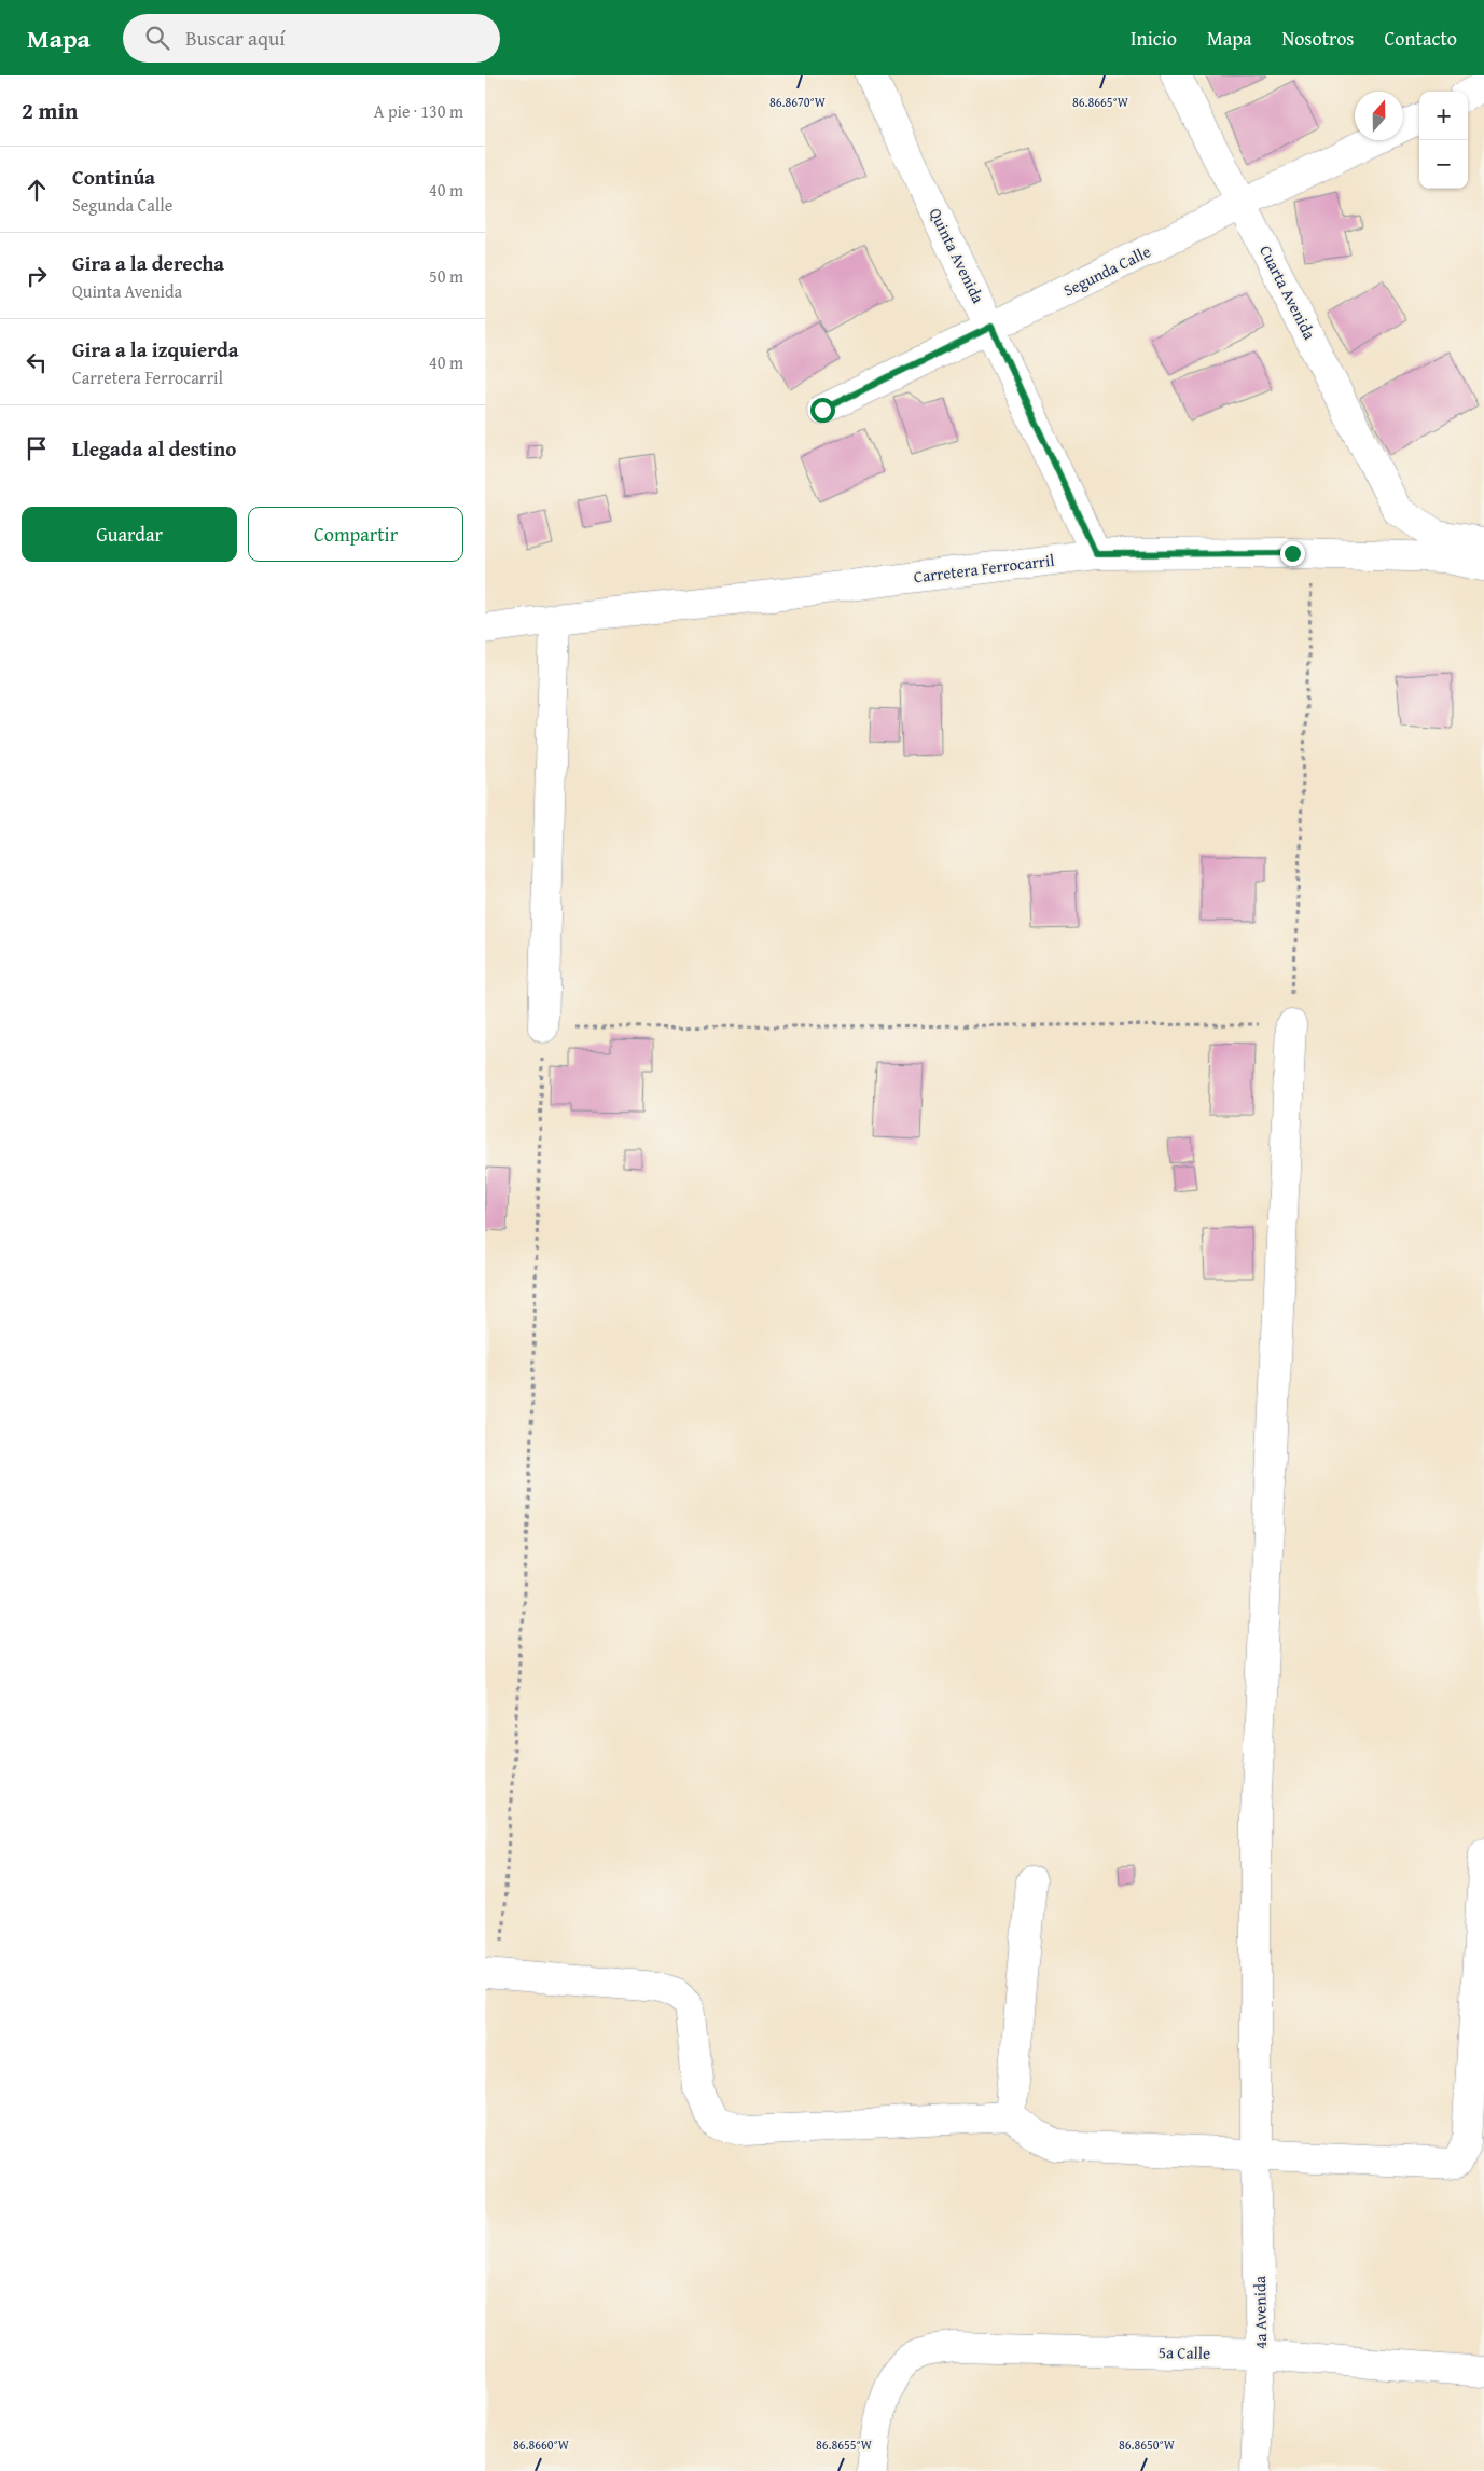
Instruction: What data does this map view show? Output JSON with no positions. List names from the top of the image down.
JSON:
{
  "streets": {
    "street": [
      "Quinta Avenida",
      "Segunda Calle",
      "Cuarta Avenida",
      "Carretera Ferrocarril",
      "4a Avenida",
      "5a Calle"
    ]
  },
  "crossings": [
    ["Quinta Avenida", "Segunda Calle"],
    ["Quinta Avenida", "Carretera Ferrocarril"],
    ["Segunda Calle", "Cuarta Avenida"],
    ["4a Avenida", "5a Calle"]
  ],
  "north": "top",
  "page": {
    "header": "Mapa",
    "search": "Buscar aquí",
    "nav": [
      "Inicio",
      "Mapa",
      "Nosotros",
      "Contacto"
    ],
    "heading": ["2 min", "A pie · 130 m"],
    "map_buttons": ["+", "−"],
    "list": [
      ["Continúa", "Segunda Calle", "40 m"],
      ["Gira a la derecha", "Quinta Avenida", "50 m"],
      ["Gira a la izquierda", "Carretera Ferrocarril", "40 m"],
      "Llegada al destino"
    ],
    "buttons": ["Guardar", "Compartir"]
  },
  "coordinates": [
    "86.8670°W",
    "86.8665°W",
    "86.8660°W",
    "86.8655°W",
    "86.8650°W"
  ]
}
